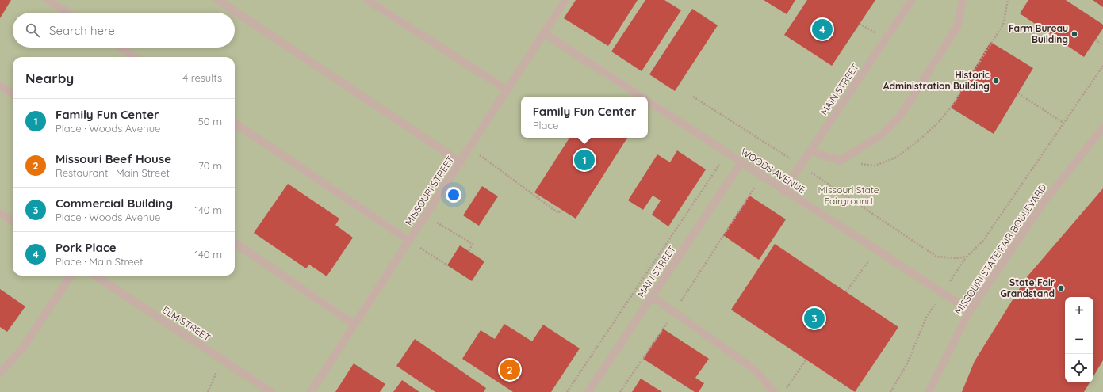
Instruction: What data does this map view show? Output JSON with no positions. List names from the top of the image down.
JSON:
{
  "streets": {
    "street": [
      "MAIN STREET",
      "WOODS AVENUE",
      "MISSOURI STREET",
      "MISSOURI STATE FAIR BOULEVARD",
      "ELM STREET"
    ]
  },
  "crossings": [
    ["MAIN STREET", "WOODS AVENUE"],
    ["WOODS AVENUE", "MISSOURI STREET"],
    ["WOODS AVENUE", "MISSOURI STATE FAIR BOULEVARD"]
  ],
  "parks": ["Missouri State Fairground"],
  "places": ["Farm Bureau Building", "Historic Administration Building", "State Fair Grandstand"],
  "page": {
    "search": "Search here",
    "pins": [
      "4",
      "1",
      "3",
      "2"
    ],
    "heading": ["Nearby", "4 results"],
    "popup": ["Family Fun Center", "Place"],
    "list": [
      {
        "mark": "1",
        "name": "Family Fun Center",
        "note": "Place · Woods Avenue",
        "value": "50 m"
      },
      {
        "mark": "2",
        "name": "Missouri Beef House",
        "note": "Restaurant · Main Street",
        "value": "70 m"
      },
      {
        "mark": "3",
        "name": "Commercial Building",
        "note": "Place · Woods Avenue",
        "value": "140 m"
      },
      {
        "mark": "4",
        "name": "Pork Place",
        "note": "Place · Main Street",
        "value": "140 m"
      }
    ],
    "map_buttons": ["+", "−"]
  }
}
